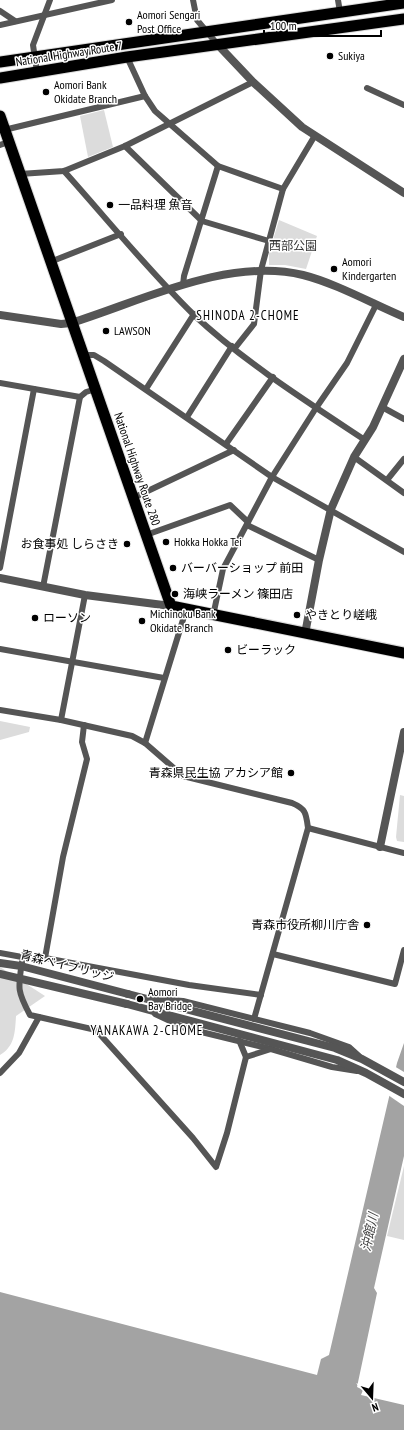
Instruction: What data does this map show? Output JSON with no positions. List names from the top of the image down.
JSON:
{
  "streets": {
    "highway": ["National Highway Route 7", "National Highway Route 280"],
    "street": ["青森ベイブリッジ"]
  },
  "districts": ["SHINODA 2-CHOME", "YANAKAWA 2-CHOME"],
  "water": ["沖館川"],
  "parks": ["西部公園"],
  "places": [
    "Aomori Sengari Post Office",
    "Sukiya",
    "Aomori Bank Okidate Branch",
    "一品料理 魚音",
    "Aomori Kindergarten",
    "LAWSON",
    "Hokka Hokka Tei",
    "お食事処 しらさき",
    "バーバーショップ 前田",
    "海峡ラーメン 篠田店",
    "やきとり嵯峨",
    "ローソン",
    "Michinoku Bank Okidate Branch",
    "ビーラック",
    "青森県民生協 アカシア館",
    "青森市役所柳川庁舎",
    "Aomori Bay Bridge"
  ],
  "scale_bar": "100 m",
  "north": "bottom"
}
